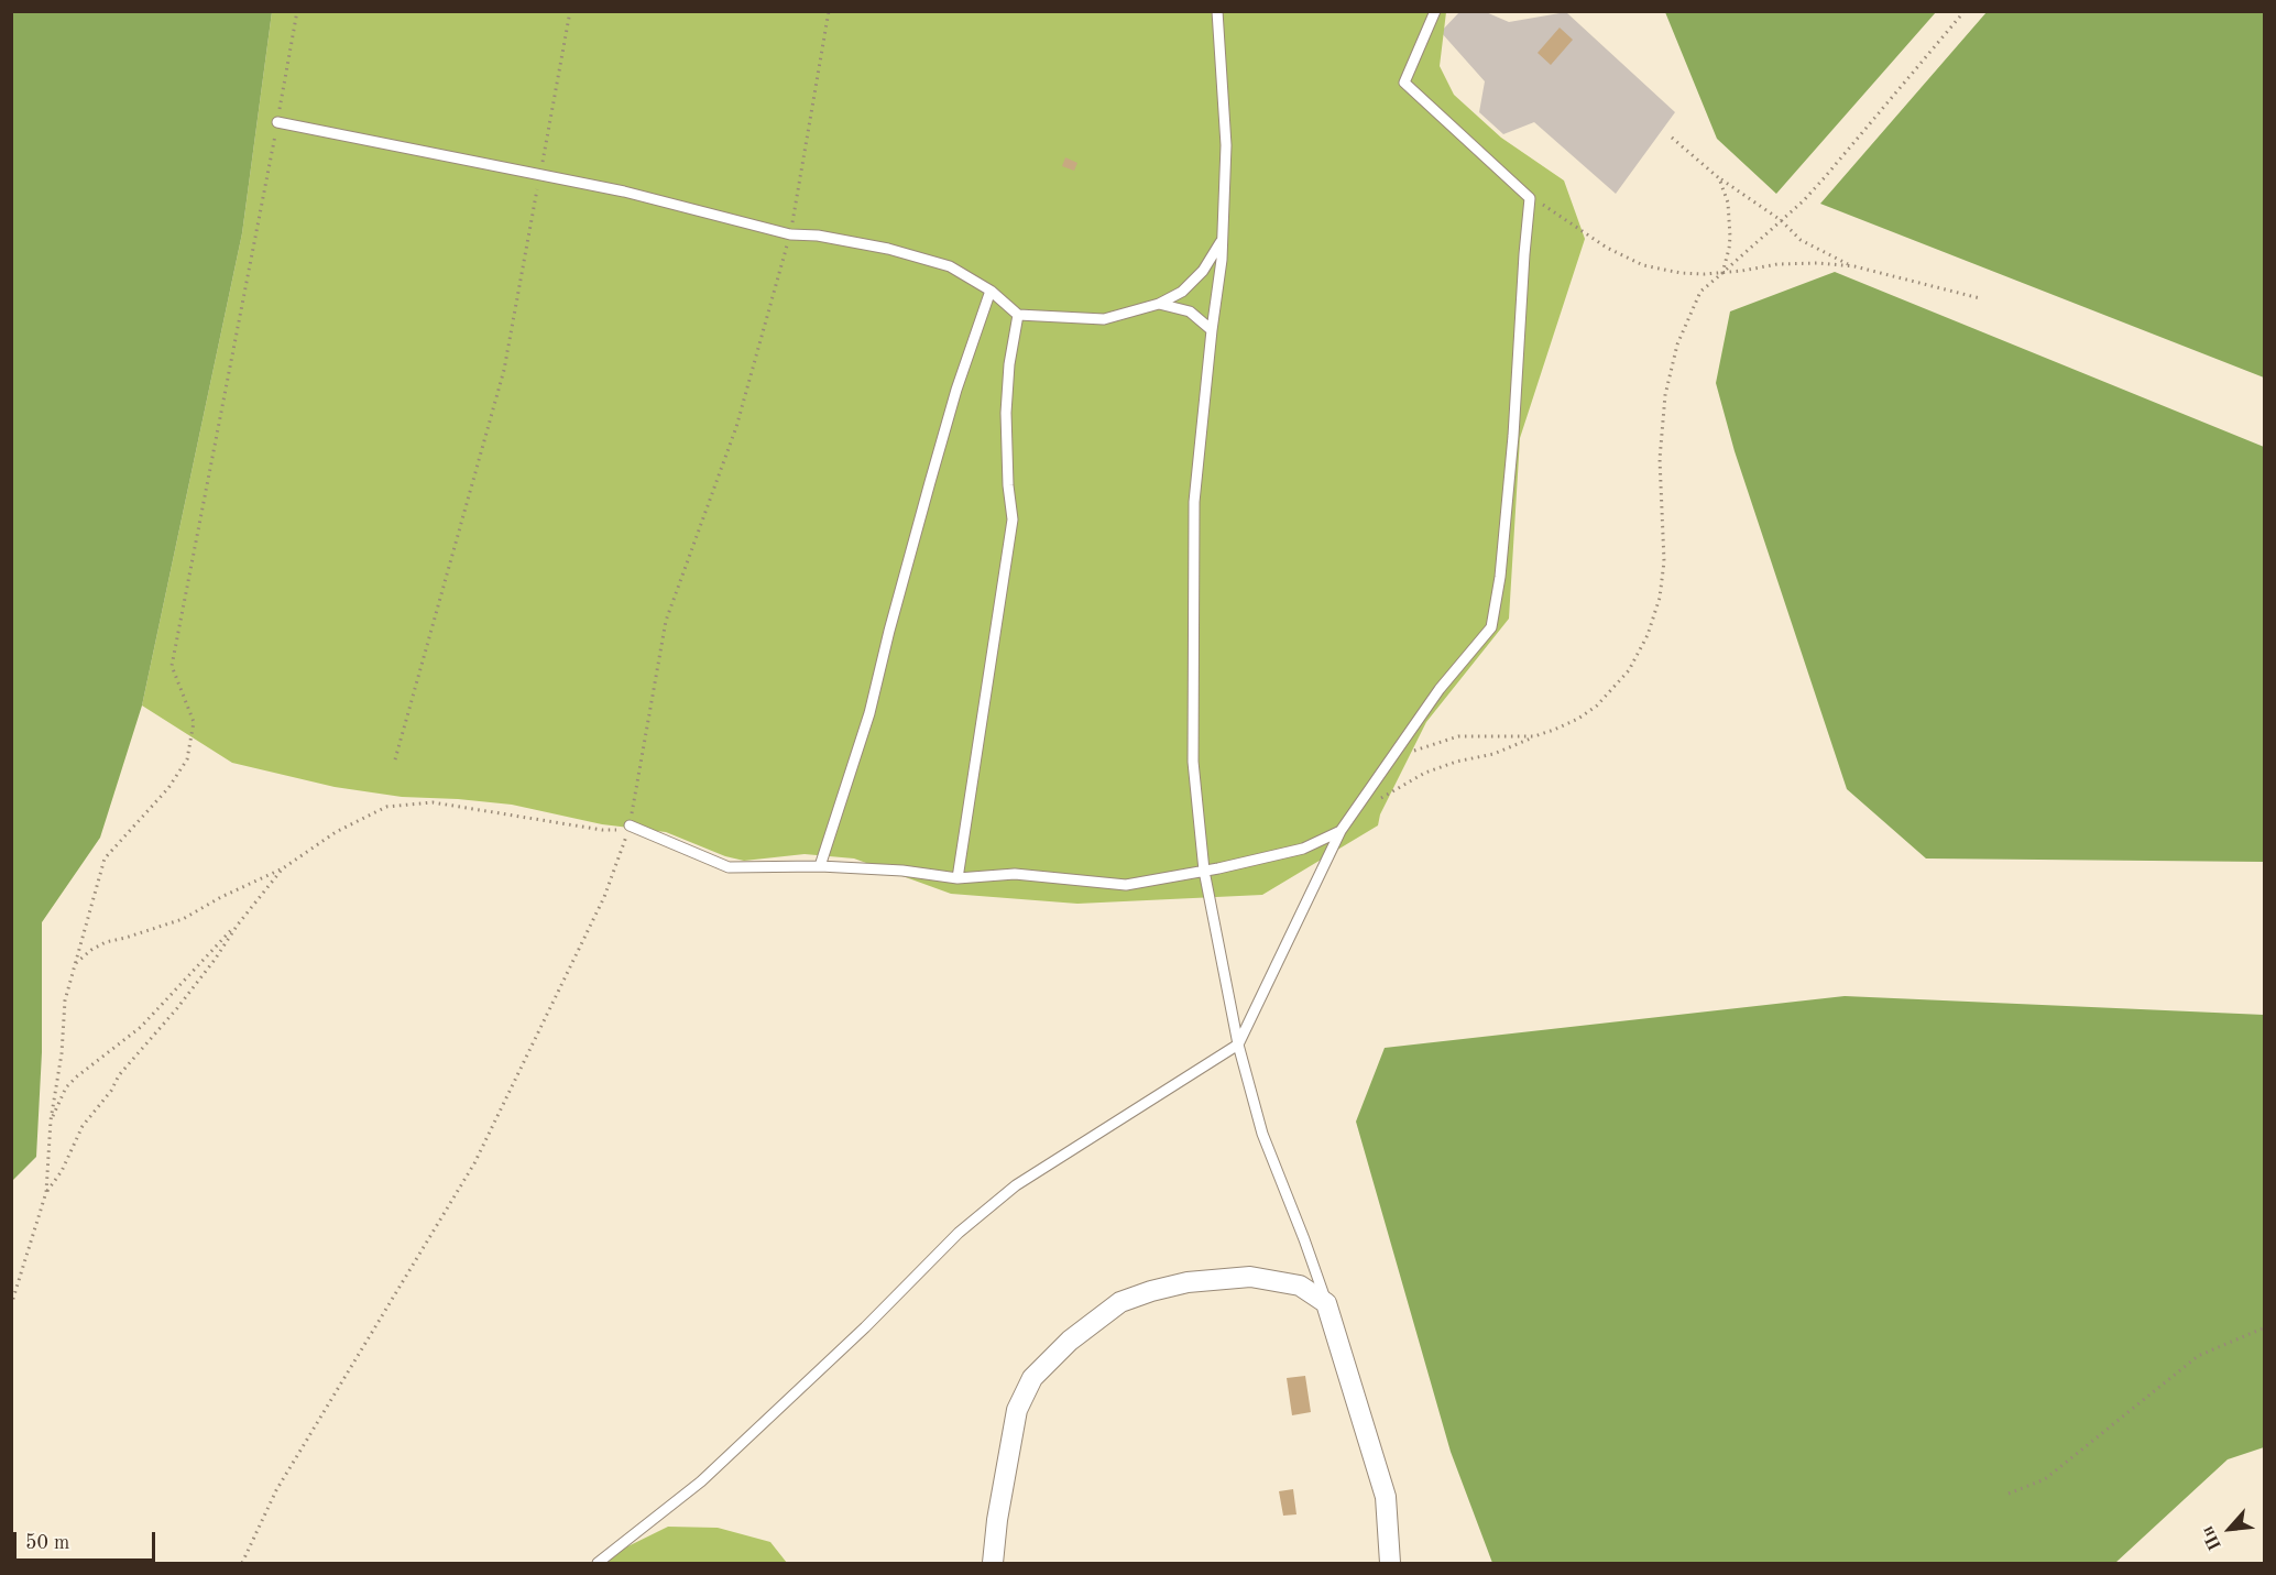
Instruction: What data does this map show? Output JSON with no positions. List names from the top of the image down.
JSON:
{
  "scale_bar": "50 m",
  "north": "bottom left"
}
